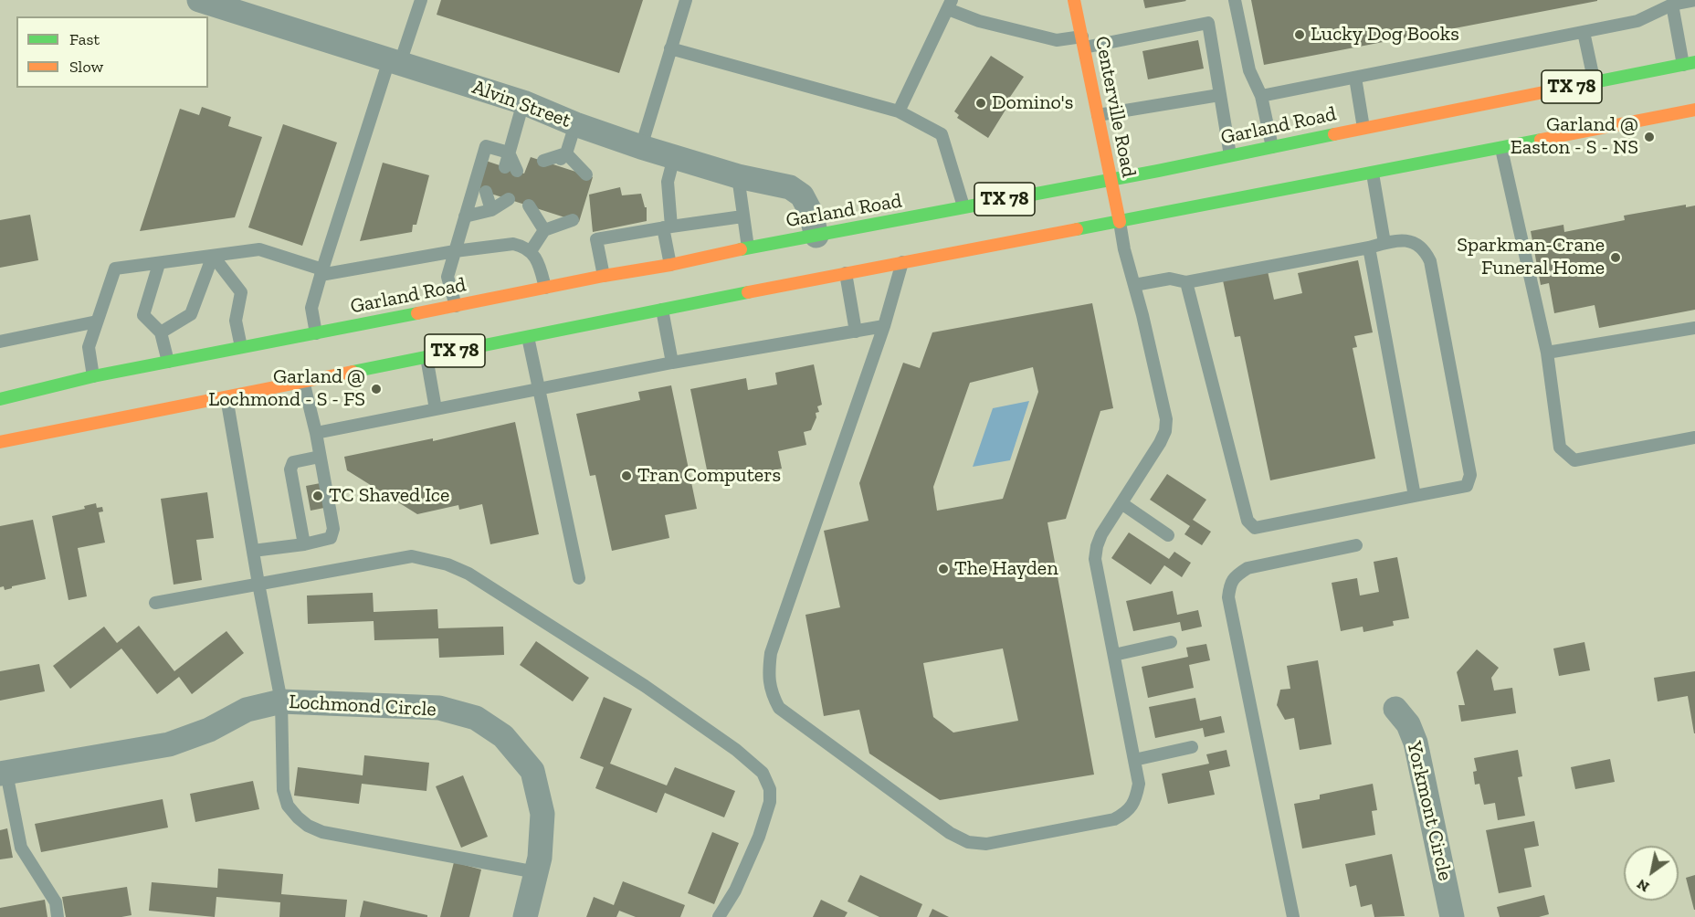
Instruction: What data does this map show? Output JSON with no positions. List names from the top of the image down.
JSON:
{
  "streets": {
    "main road": ["TX 78", "Centerville Road", "Garland Road"],
    "street": ["Alvin Street", "Lochmond Circle", "Yorkmont Circle"]
  },
  "crossings": [
    ["TX 78", "Centerville Road"],
    ["Alvin Street", "Garland Road"],
    ["Centerville Road", "Garland Road"]
  ],
  "places": [
    "Lucky Dog Books",
    "Domino's",
    "Garland @ Easton - S - NS",
    "Sparkman-Crane Funeral Home",
    "Garland @ Lochmond - S - FS",
    "Tran Computers",
    "TC Shaved Ice",
    "The Hayden"
  ],
  "legend": ["Fast", "Slow"],
  "north": "bottom left"
}
